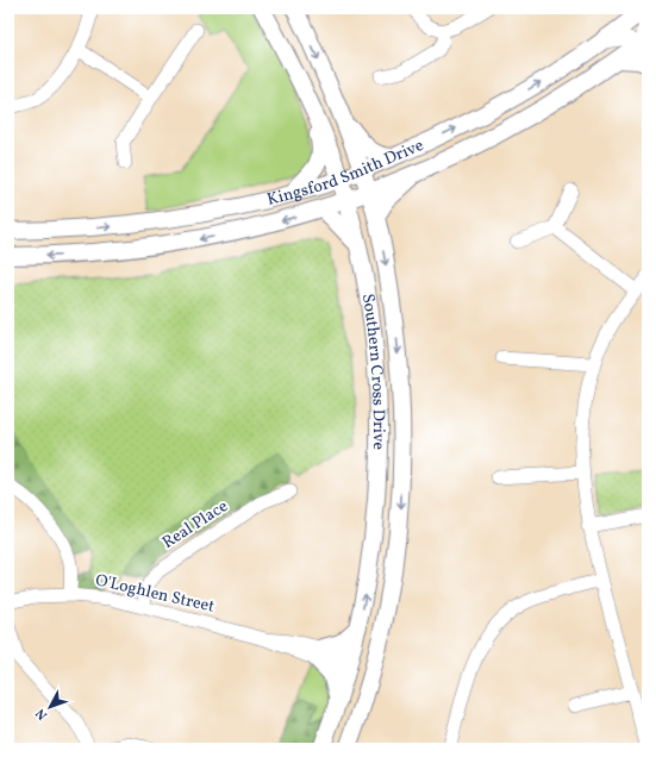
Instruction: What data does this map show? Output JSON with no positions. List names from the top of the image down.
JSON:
{
  "streets": {
    "main road": ["Kingsford Smith Drive", "Southern Cross Drive"],
    "street": ["Real Place", "O'Loghlen Street"]
  },
  "crossings": [
    ["Kingsford Smith Drive", "Southern Cross Drive"],
    ["Southern Cross Drive", "O'Loghlen Street"],
    ["Real Place", "O'Loghlen Street"]
  ],
  "north": "bottom left"
}
